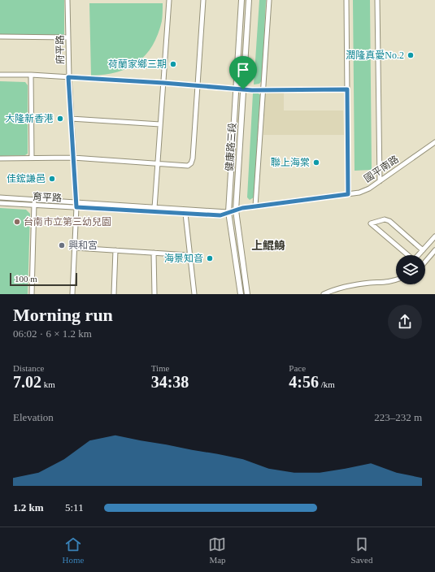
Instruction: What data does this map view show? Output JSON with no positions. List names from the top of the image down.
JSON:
{
  "streets": {
    "street": [
      "府平路",
      "健康路三段",
      "國平南路",
      "育平路"
    ]
  },
  "crossings": [
    ["府平路", "育平路"],
    ["健康路三段", "國平南路"],
    ["健康路三段", "育平路"],
    ["國平南路", "育平路"]
  ],
  "districts": ["上鯤鯓"],
  "places": [
    "潤隆真愛No.2",
    "荷蘭家鄉三期",
    "大隆新香港",
    "聯上海棠",
    "佳鋐謙邑",
    "台南市立第三幼兒園",
    "興和宮",
    "海景知音"
  ],
  "scale_bar": "100 m",
  "page": {
    "scale": "100 m",
    "heading": ["Morning run", "06:02 · 6 × 1.2 km"],
    "stats": [
      ["Distance", "7.02 km"],
      ["Time", "34:38"],
      ["Pace", "4:56 /km"]
    ],
    "chart": ["Elevation", "223–232 m"],
    "list": [
      {
        "name": "1.2 km",
        "note": "5:11"
      }
    ],
    "tabs": ["Home", "Map", "Saved"]
  }
}
